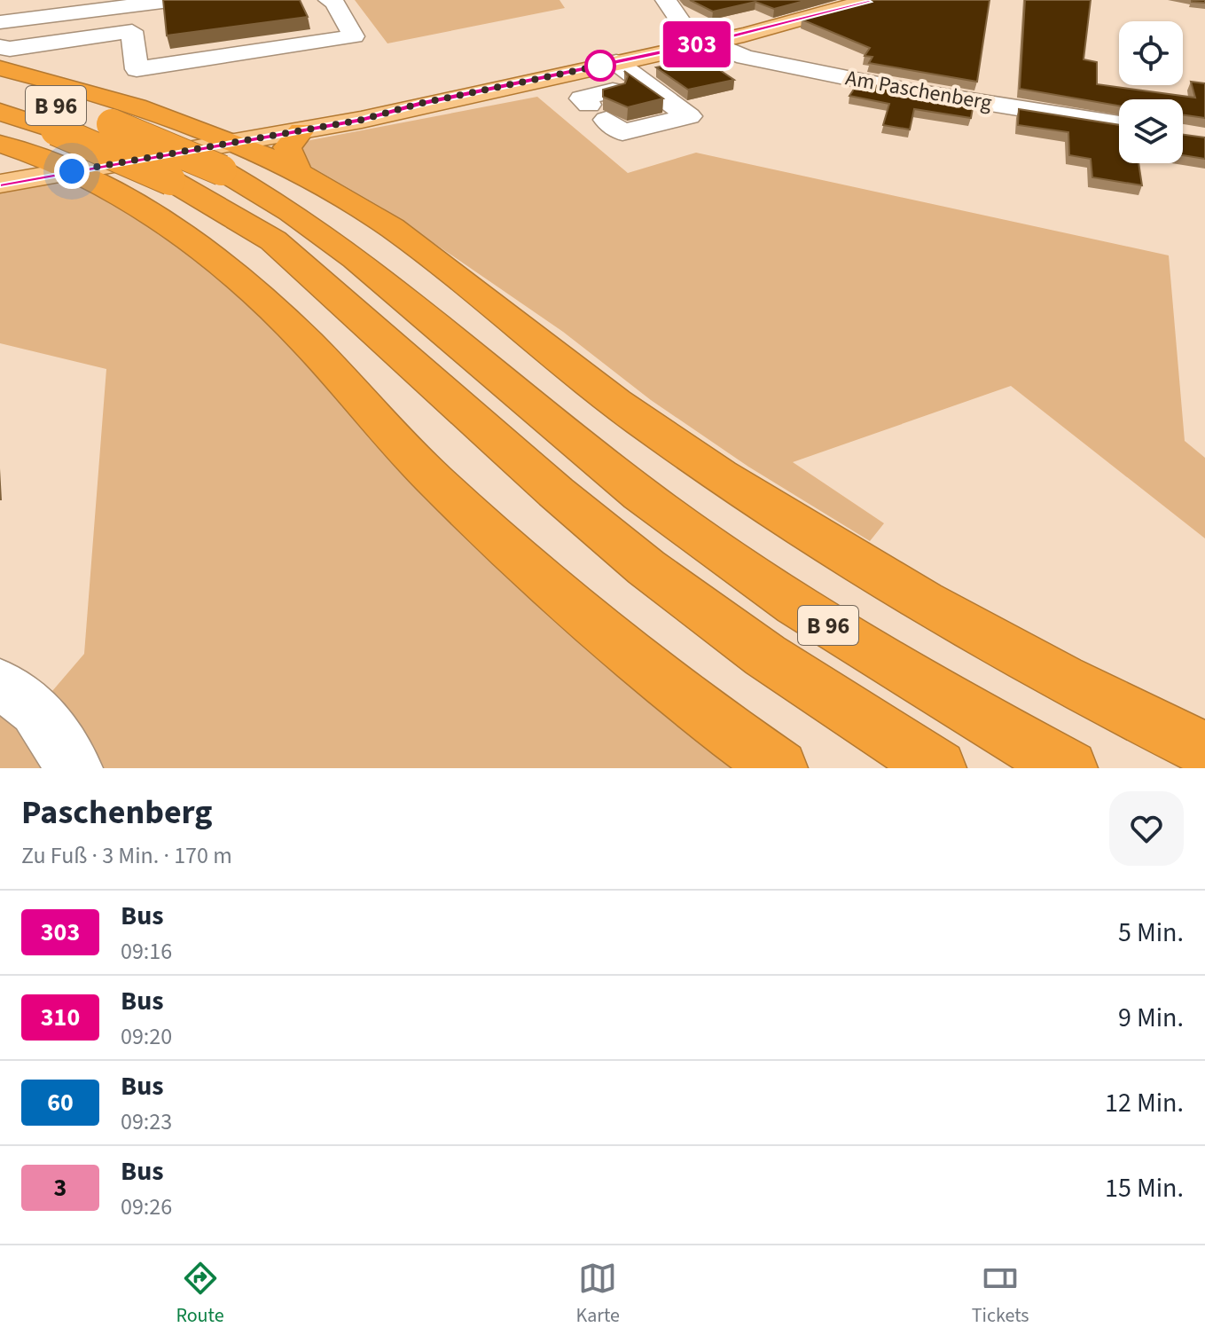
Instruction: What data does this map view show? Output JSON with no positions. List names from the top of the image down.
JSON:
{
  "streets": {
    "highway": ["B 96"],
    "street": ["Am Paschenberg"]
  },
  "lines": ["bus line 303"],
  "page": {
    "on_map": "303",
    "heading": ["Paschenberg", "Zu Fuß · 3 Min. · 170 m"],
    "list": [
      {
        "mark": "303",
        "name": "Bus",
        "note": "09:16",
        "value": "5 Min."
      },
      {
        "mark": "310",
        "name": "Bus",
        "note": "09:20",
        "value": "9 Min."
      },
      {
        "mark": "60",
        "name": "Bus",
        "note": "09:23",
        "value": "12 Min."
      },
      {
        "mark": "3",
        "name": "Bus",
        "note": "09:26",
        "value": "15 Min."
      }
    ],
    "tabs": ["Route", "Karte", "Tickets"]
  }
}
